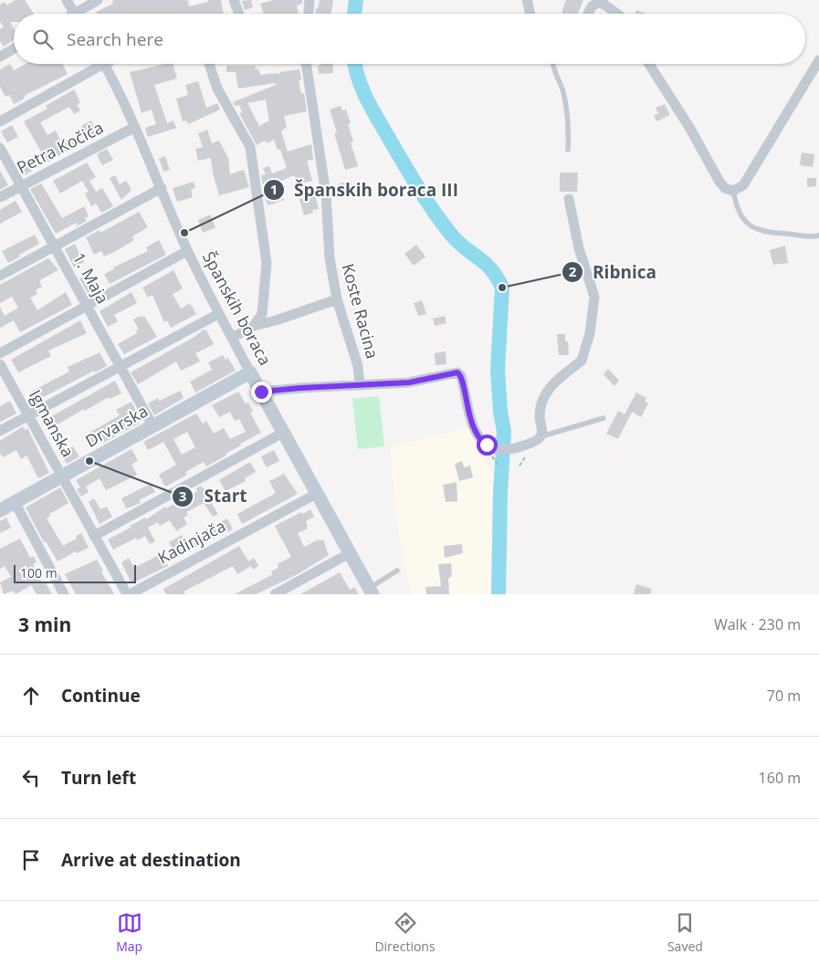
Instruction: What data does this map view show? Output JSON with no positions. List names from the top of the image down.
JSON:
{
  "streets": {
    "main road": ["Španskih boraca", "Drvarska"],
    "street": [
      "Petra Kočića",
      "1. Maja",
      "Koste Racina",
      "Igmanska",
      "Kadinjača"
    ]
  },
  "crossings": [
    ["Petra Kočića", "1. Maja"],
    ["Petra Kočića", "Španskih boraca"],
    ["1. Maja", "Drvarska"],
    ["Španskih boraca", "Drvarska"],
    ["Španskih boraca", "Kadinjača"],
    ["Igmanska", "Drvarska"],
    ["Igmanska", "Kadinjača"]
  ],
  "places": ["Španskih boraca III", "Ribnica", "Start"],
  "scale_bar": "100 m",
  "page": {
    "search": "Search here",
    "scale": "100 m",
    "heading": ["3 min", "Walk · 230 m"],
    "list": [
      ["Continue", "70 m"],
      ["Turn left", "160 m"],
      "Arrive at destination"
    ],
    "nav": ["Map", "Directions", "Saved"]
  }
}
